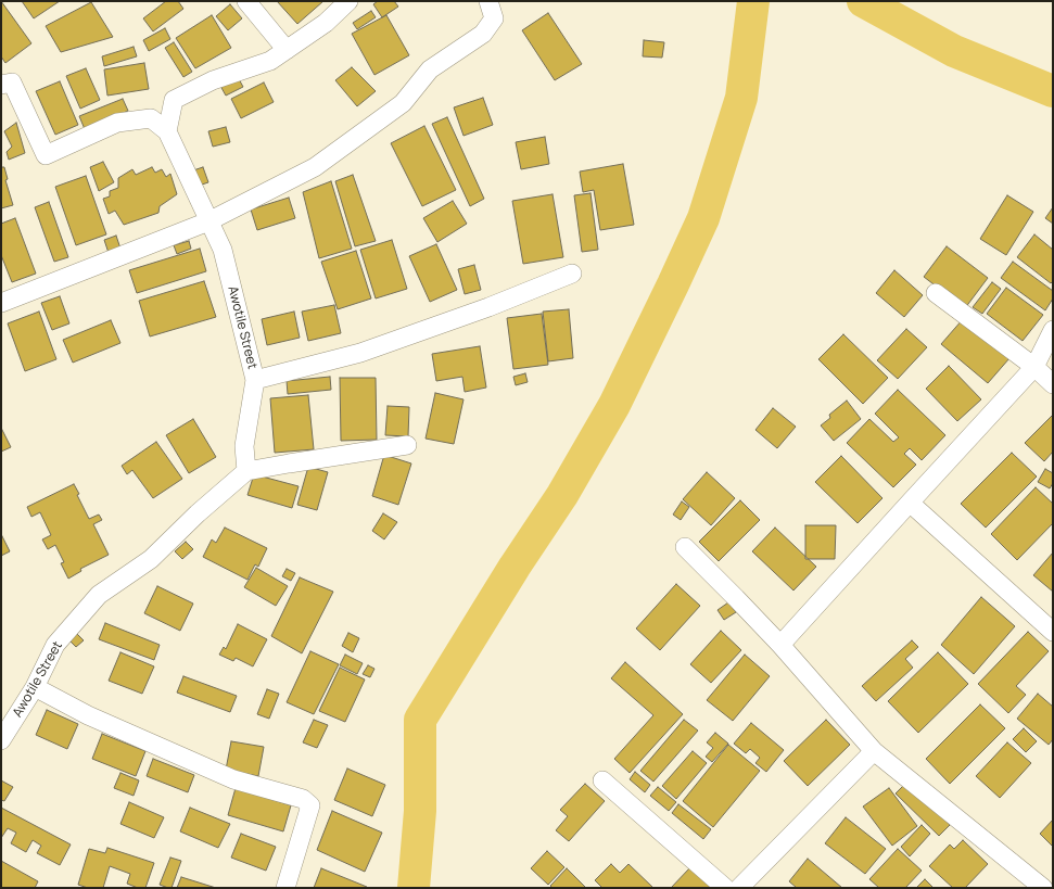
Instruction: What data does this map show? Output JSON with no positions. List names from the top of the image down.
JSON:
{
  "streets": {
    "street": ["Awotile Street"]
  }
}
